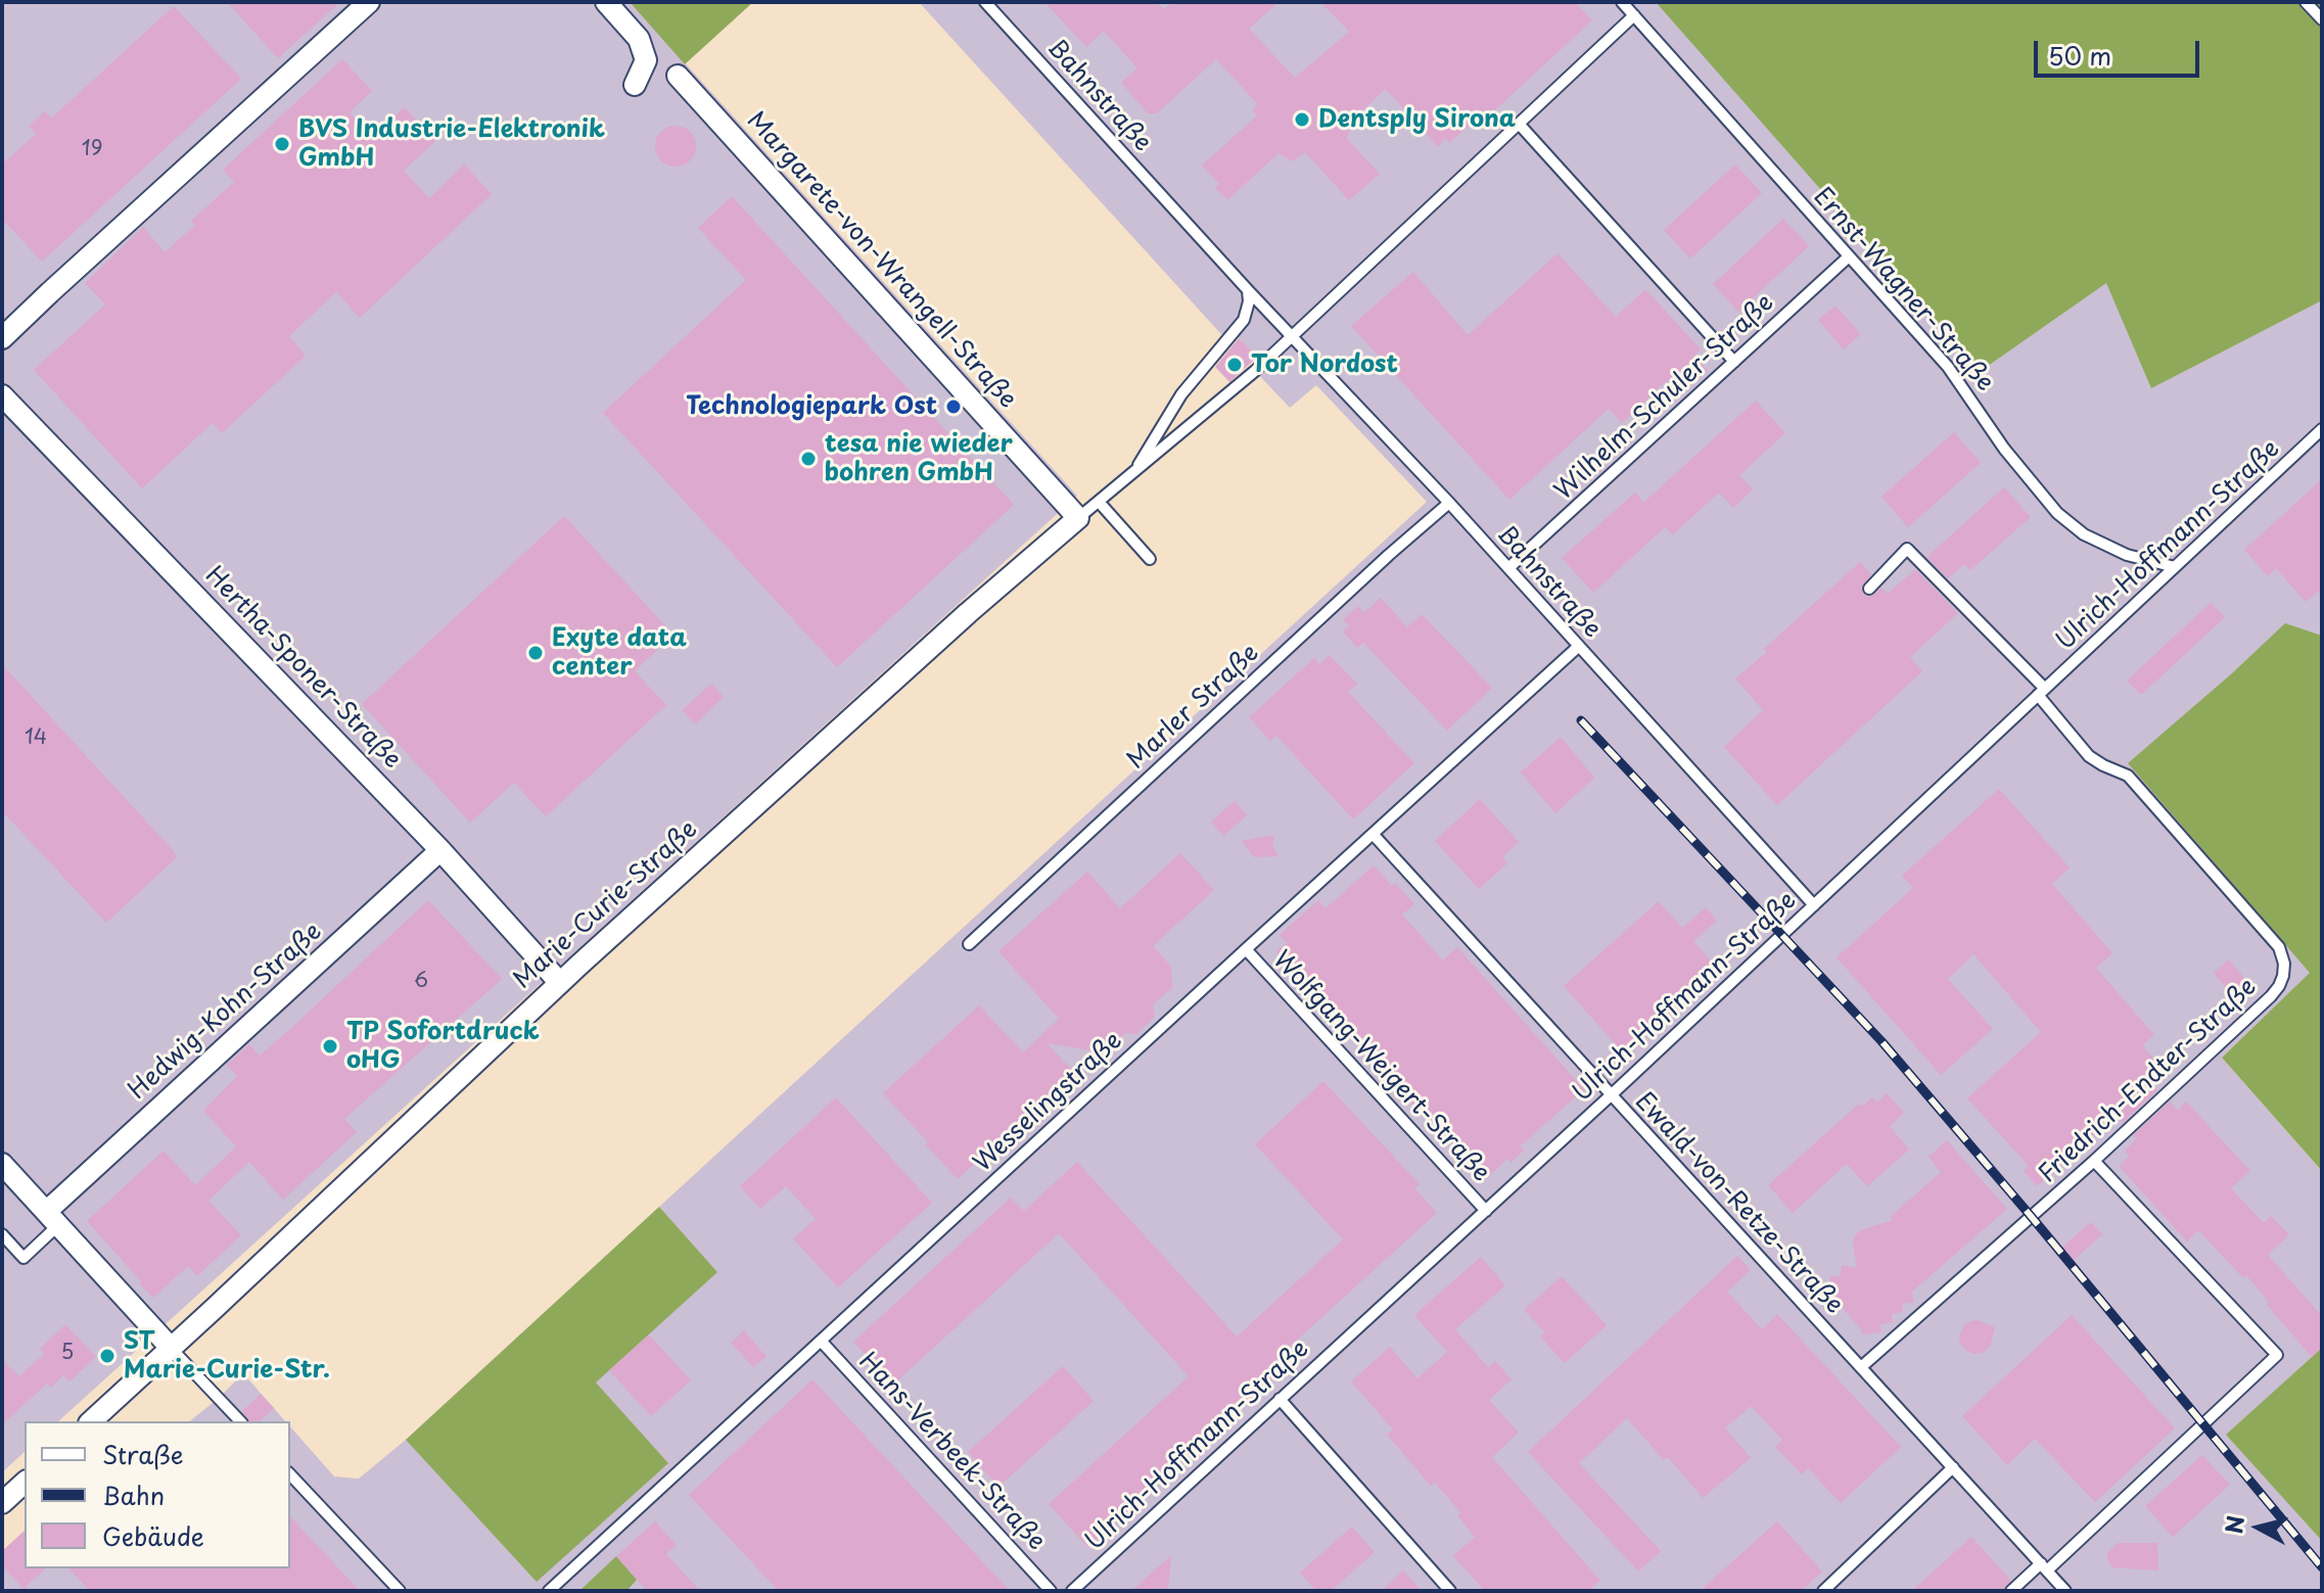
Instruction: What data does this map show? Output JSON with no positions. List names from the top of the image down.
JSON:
{
  "streets": {
    "street": [
      "Margarete-von-Wrangell-Straße",
      "Hertha-Sponer-Straße",
      "Marie-Curie-Straße",
      "Hedwig-Kohn-Straße"
    ],
    "lane": [
      "Bahnstraße",
      "Ernst-Wagner-Straße",
      "Wilhelm-Schuler-Straße",
      "Ulrich-Hoffmann-Straße",
      "Marler Straße",
      "Wolfgang-Weigert-Straße",
      "Friedrich-Endter-Straße",
      "Wesselingstraße",
      "Ewald-von-Retze-Straße",
      "Hans-Verbeek-Straße"
    ]
  },
  "crossings": [
    ["Bahnstraße", "Wilhelm-Schuler-Straße"],
    ["Bahnstraße", "Ulrich-Hoffmann-Straße"],
    ["Bahnstraße", "Marler Straße"],
    ["Bahnstraße", "Marie-Curie-Straße"],
    ["Bahnstraße", "Wesselingstraße"],
    ["Margarete-von-Wrangell-Straße", "Marie-Curie-Straße"],
    ["Ernst-Wagner-Straße", "Wilhelm-Schuler-Straße"],
    ["Ernst-Wagner-Straße", "Ulrich-Hoffmann-Straße"],
    ["Ulrich-Hoffmann-Straße", "Wolfgang-Weigert-Straße"],
    ["Ulrich-Hoffmann-Straße", "Friedrich-Endter-Straße"],
    ["Ulrich-Hoffmann-Straße", "Ewald-von-Retze-Straße"],
    ["Hertha-Sponer-Straße", "Marie-Curie-Straße"],
    ["Hertha-Sponer-Straße", "Hedwig-Kohn-Straße"],
    ["Wolfgang-Weigert-Straße", "Wesselingstraße"],
    ["Friedrich-Endter-Straße", "Ewald-von-Retze-Straße"],
    ["Wesselingstraße", "Ewald-von-Retze-Straße"],
    ["Wesselingstraße", "Hans-Verbeek-Straße"]
  ],
  "places": [
    "Dentsply Sirona",
    "BVS Industrie-Elektronik GmbH",
    "Tor Nordost",
    "Technologiepark Ost",
    "tesa nie wieder bohren GmbH",
    "Exyte data center",
    "TP Sofortdruck oHG",
    "ST Marie-Curie-Str."
  ],
  "house_numbers": [
    "19",
    "14",
    "6",
    "5"
  ],
  "legend": ["Straße", "Bahn", "Gebäude"],
  "scale_bar": "50 m",
  "north": "left"
}
